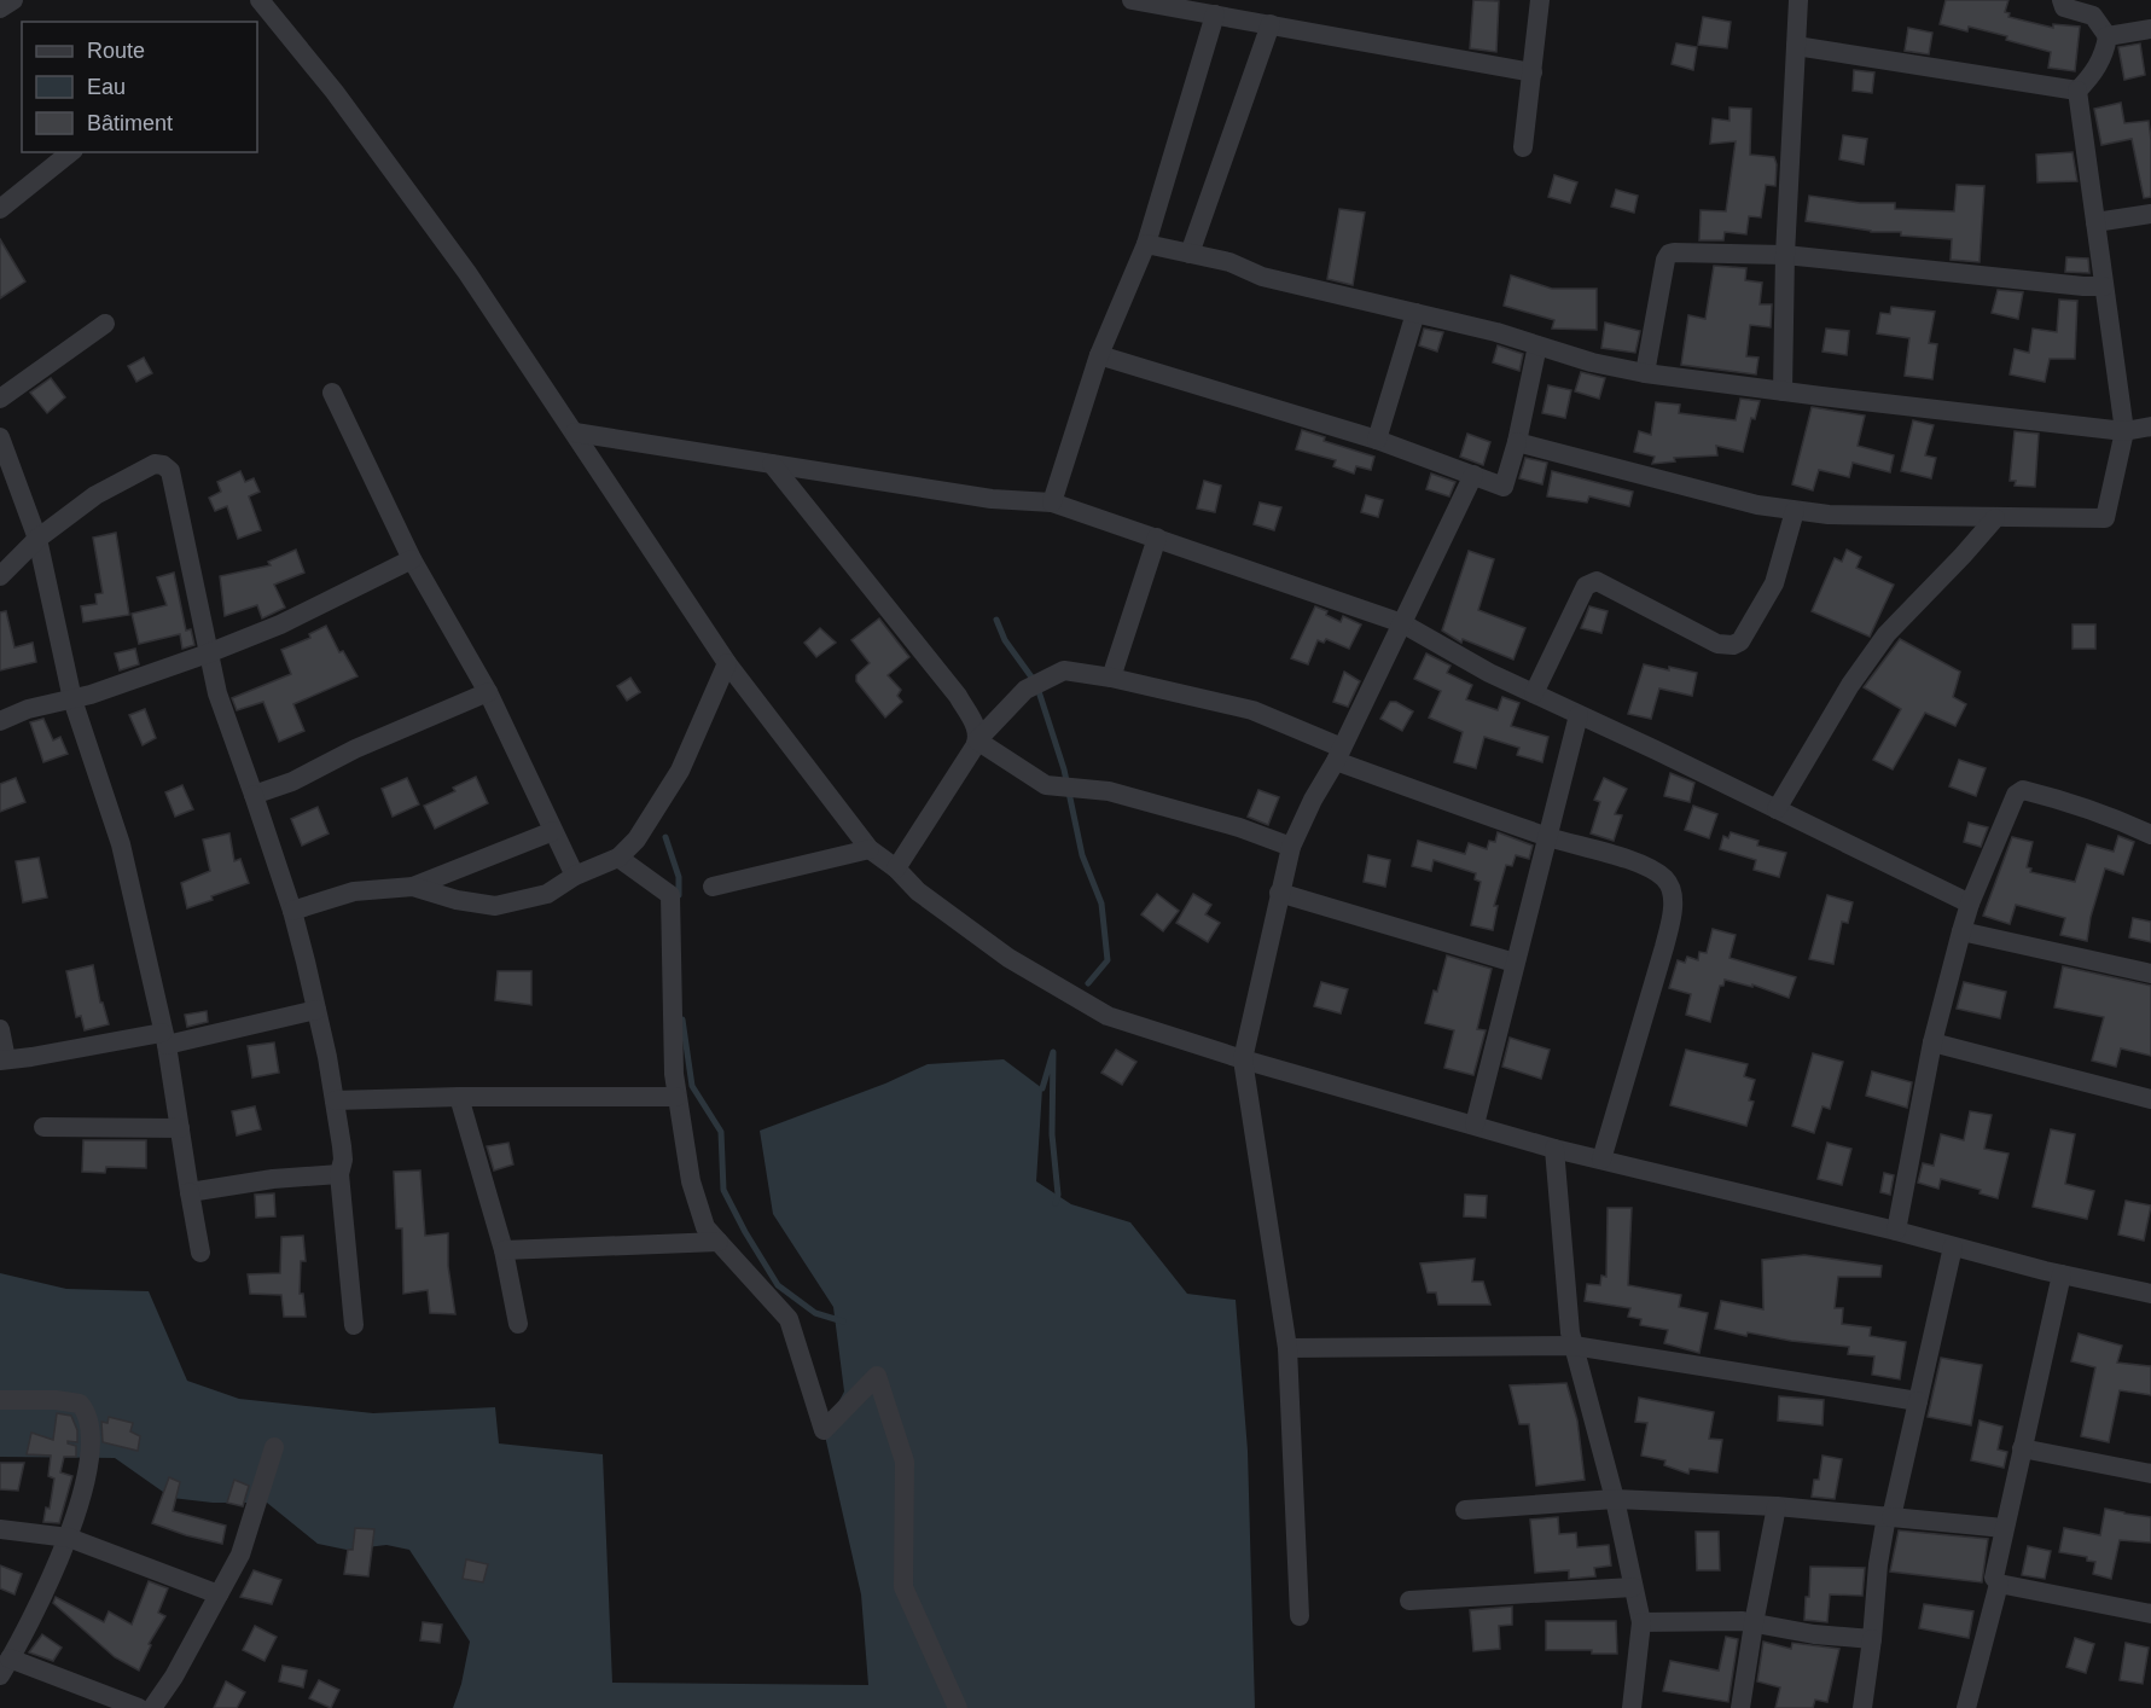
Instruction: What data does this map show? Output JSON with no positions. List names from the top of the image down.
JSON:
{
  "legend": ["Route", "Eau", "Bâtiment"]
}
